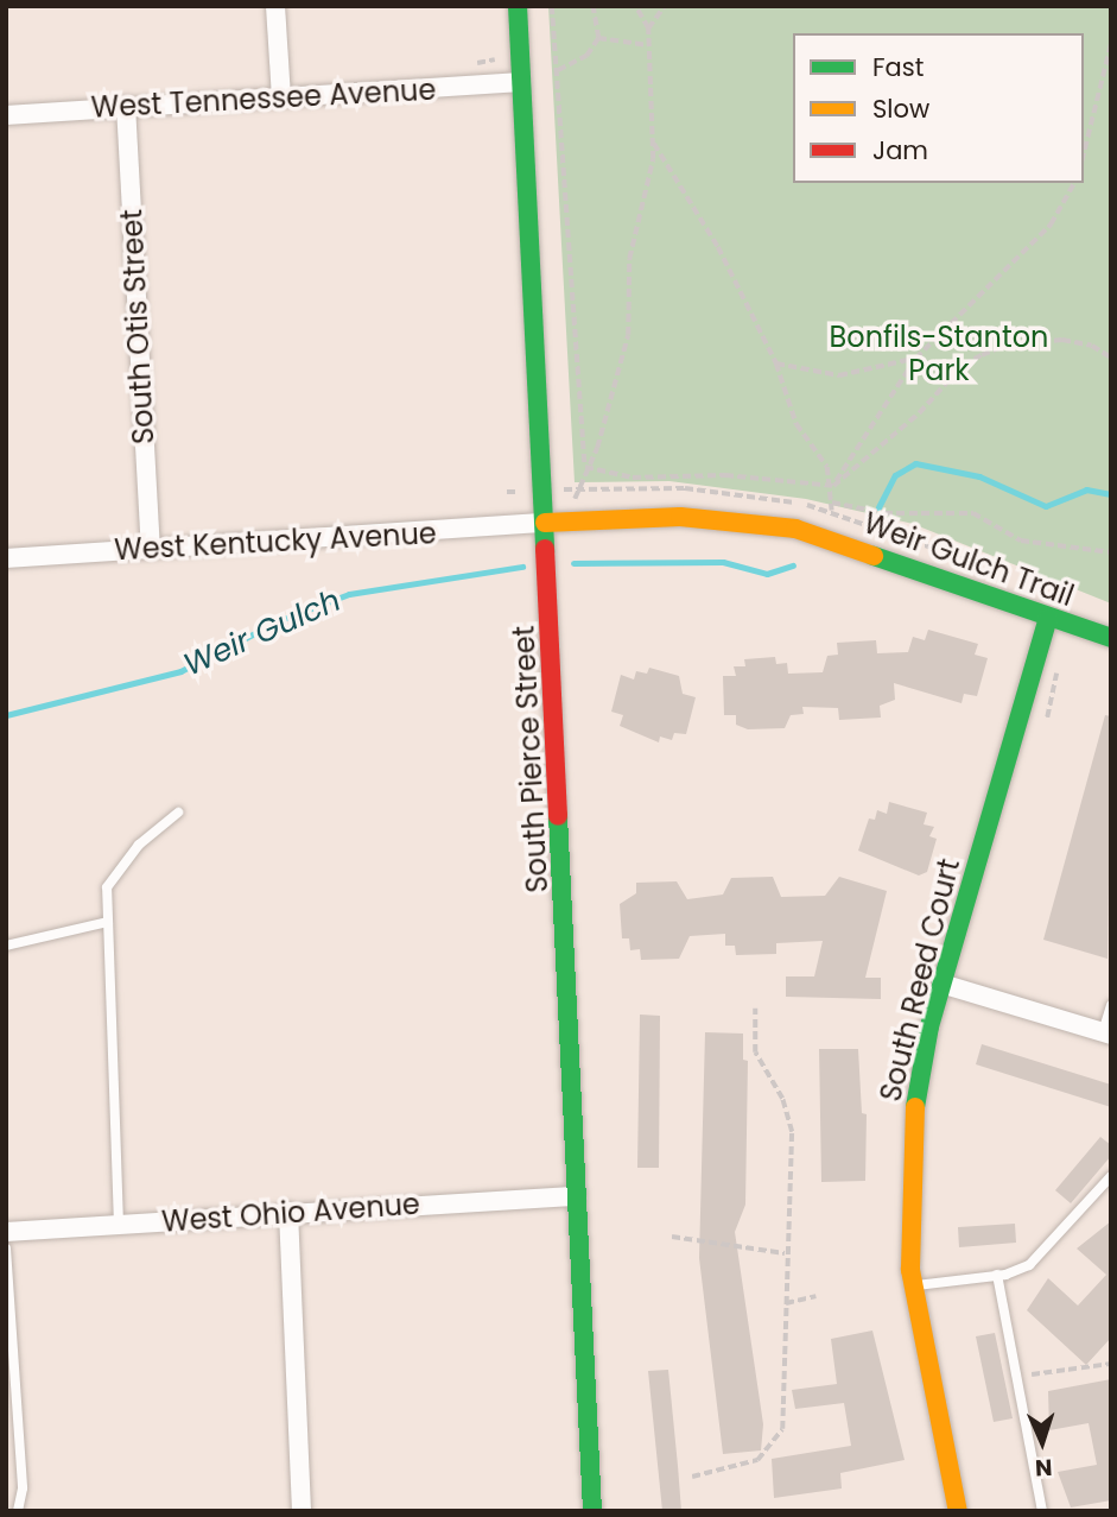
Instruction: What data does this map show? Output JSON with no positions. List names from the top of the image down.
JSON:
{
  "streets": {
    "street": [
      "West Tennessee Avenue",
      "South Otis Street",
      "West Kentucky Avenue",
      "South Pierce Street",
      "South Reed Court",
      "West Ohio Avenue"
    ],
    "path": ["Weir Gulch Trail"]
  },
  "crossings": [
    ["West Tennessee Avenue", "South Otis Street"],
    ["West Tennessee Avenue", "South Pierce Street"],
    ["South Otis Street", "West Kentucky Avenue"],
    ["West Kentucky Avenue", "South Pierce Street"],
    ["South Pierce Street", "West Ohio Avenue"]
  ],
  "water": ["Weir Gulch"],
  "parks": ["Bonfils-Stanton Park"],
  "legend": ["Fast", "Slow", "Jam"],
  "north": "bottom"
}
